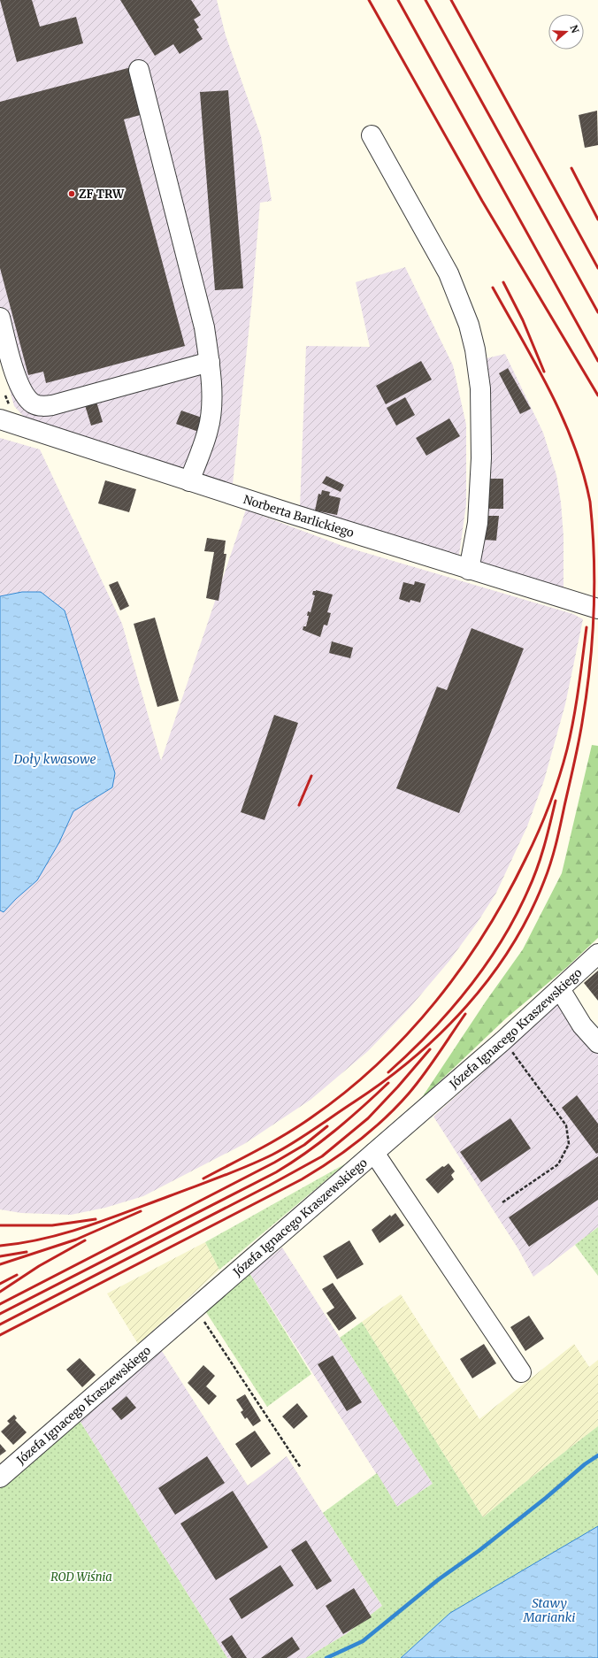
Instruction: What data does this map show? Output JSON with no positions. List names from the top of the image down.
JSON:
{
  "streets": {
    "street": ["Norberta Barlickiego", "Józefa Ignacego Kraszewskiego"]
  },
  "water": ["Doły kwasowe", "Stawy Marianki"],
  "parks": ["ROD Wiśnia"],
  "places": ["ZF TRW"],
  "north": "right"
}
